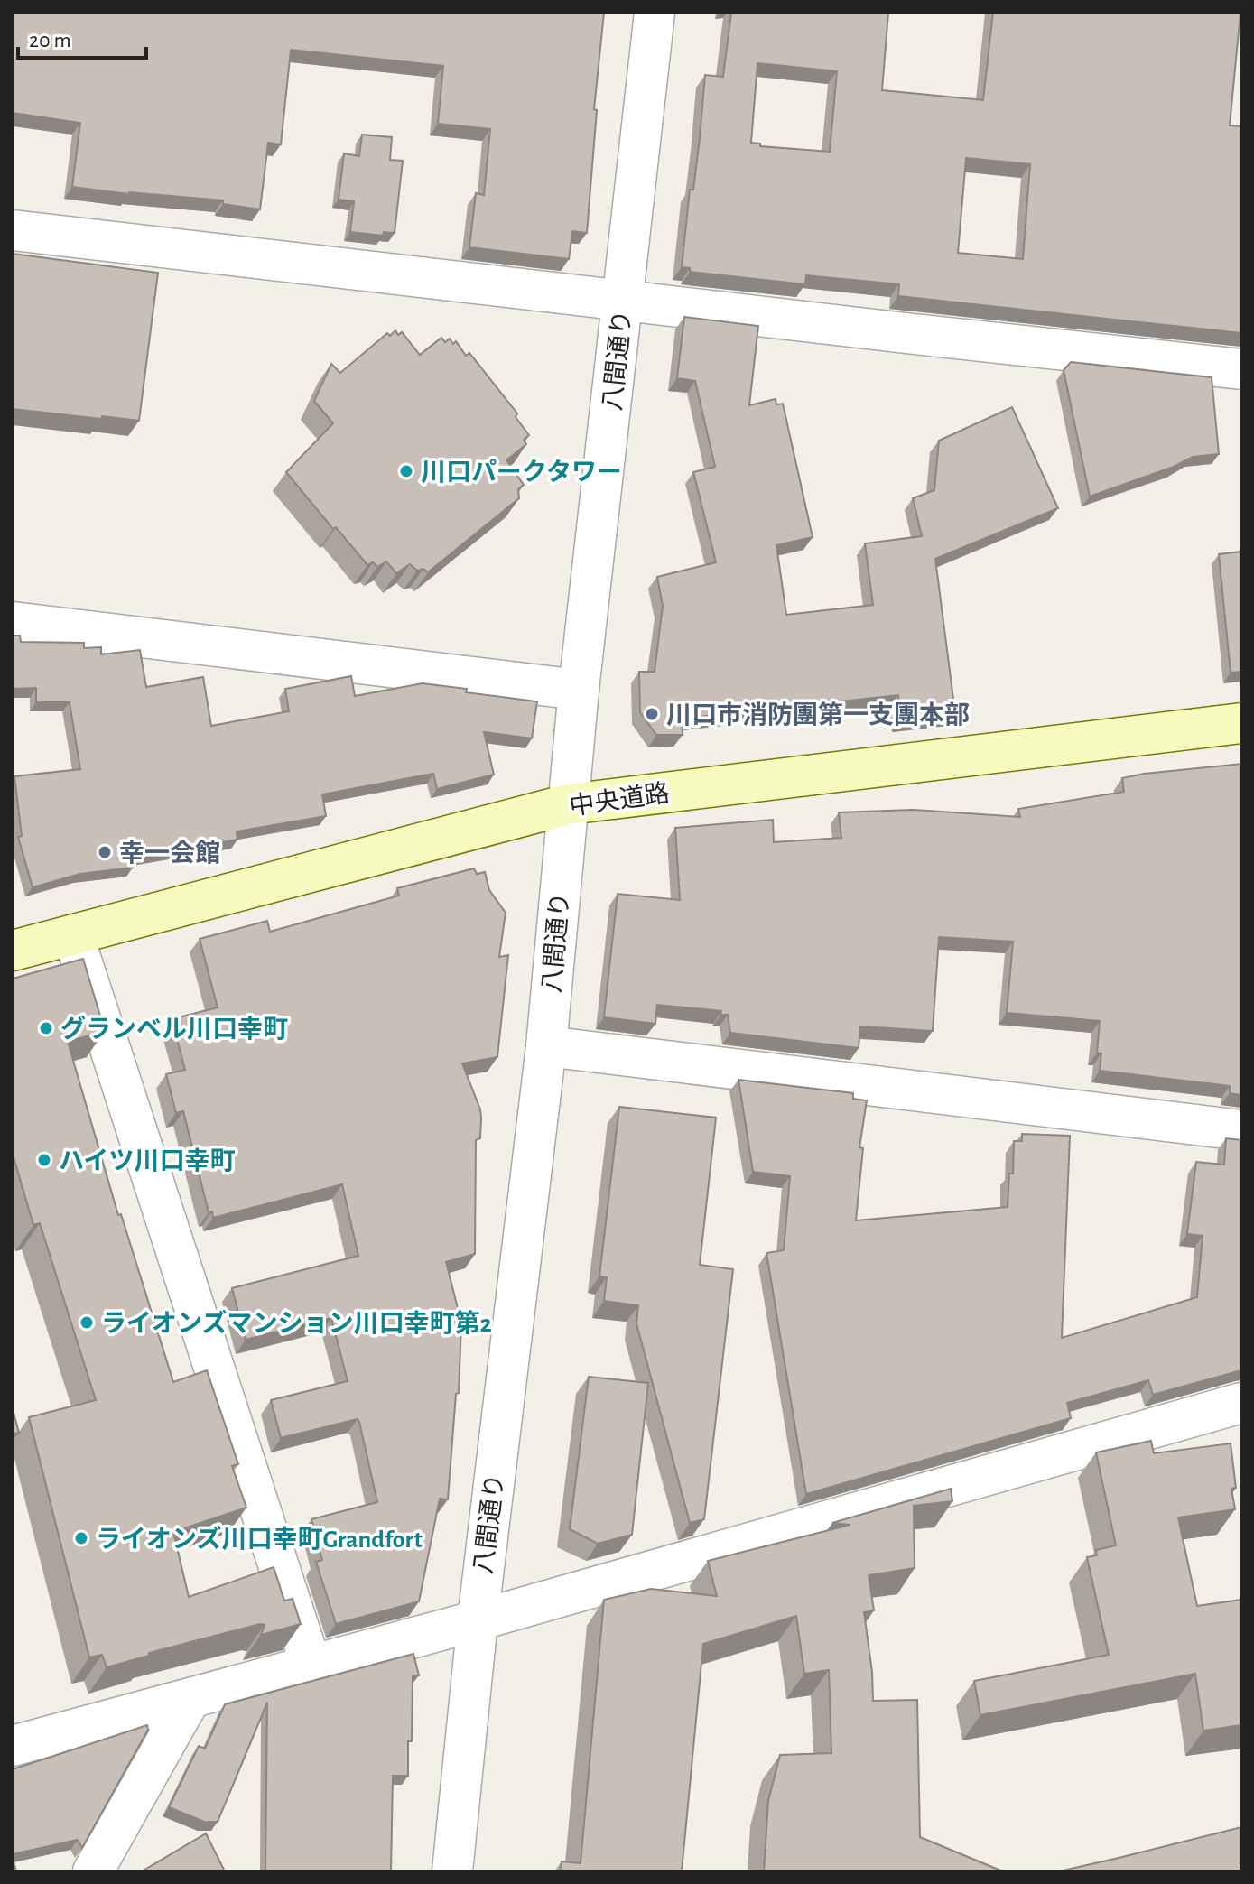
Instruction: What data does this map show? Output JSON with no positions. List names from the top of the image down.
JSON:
{
  "streets": {
    "main road": ["中央道路"],
    "street": ["八間通り"]
  },
  "crossings": [
    ["八間通り", "中央道路"]
  ],
  "places": [
    "川口パークタワー",
    "川口市消防團第一支團本部",
    "幸一会館",
    "グランベル川口幸町",
    "ハイツ川口幸町",
    "ライオンズマンション川口幸町第2",
    "ライオンズ川口幸町Grandfort"
  ],
  "scale_bar": "20 m"
}
